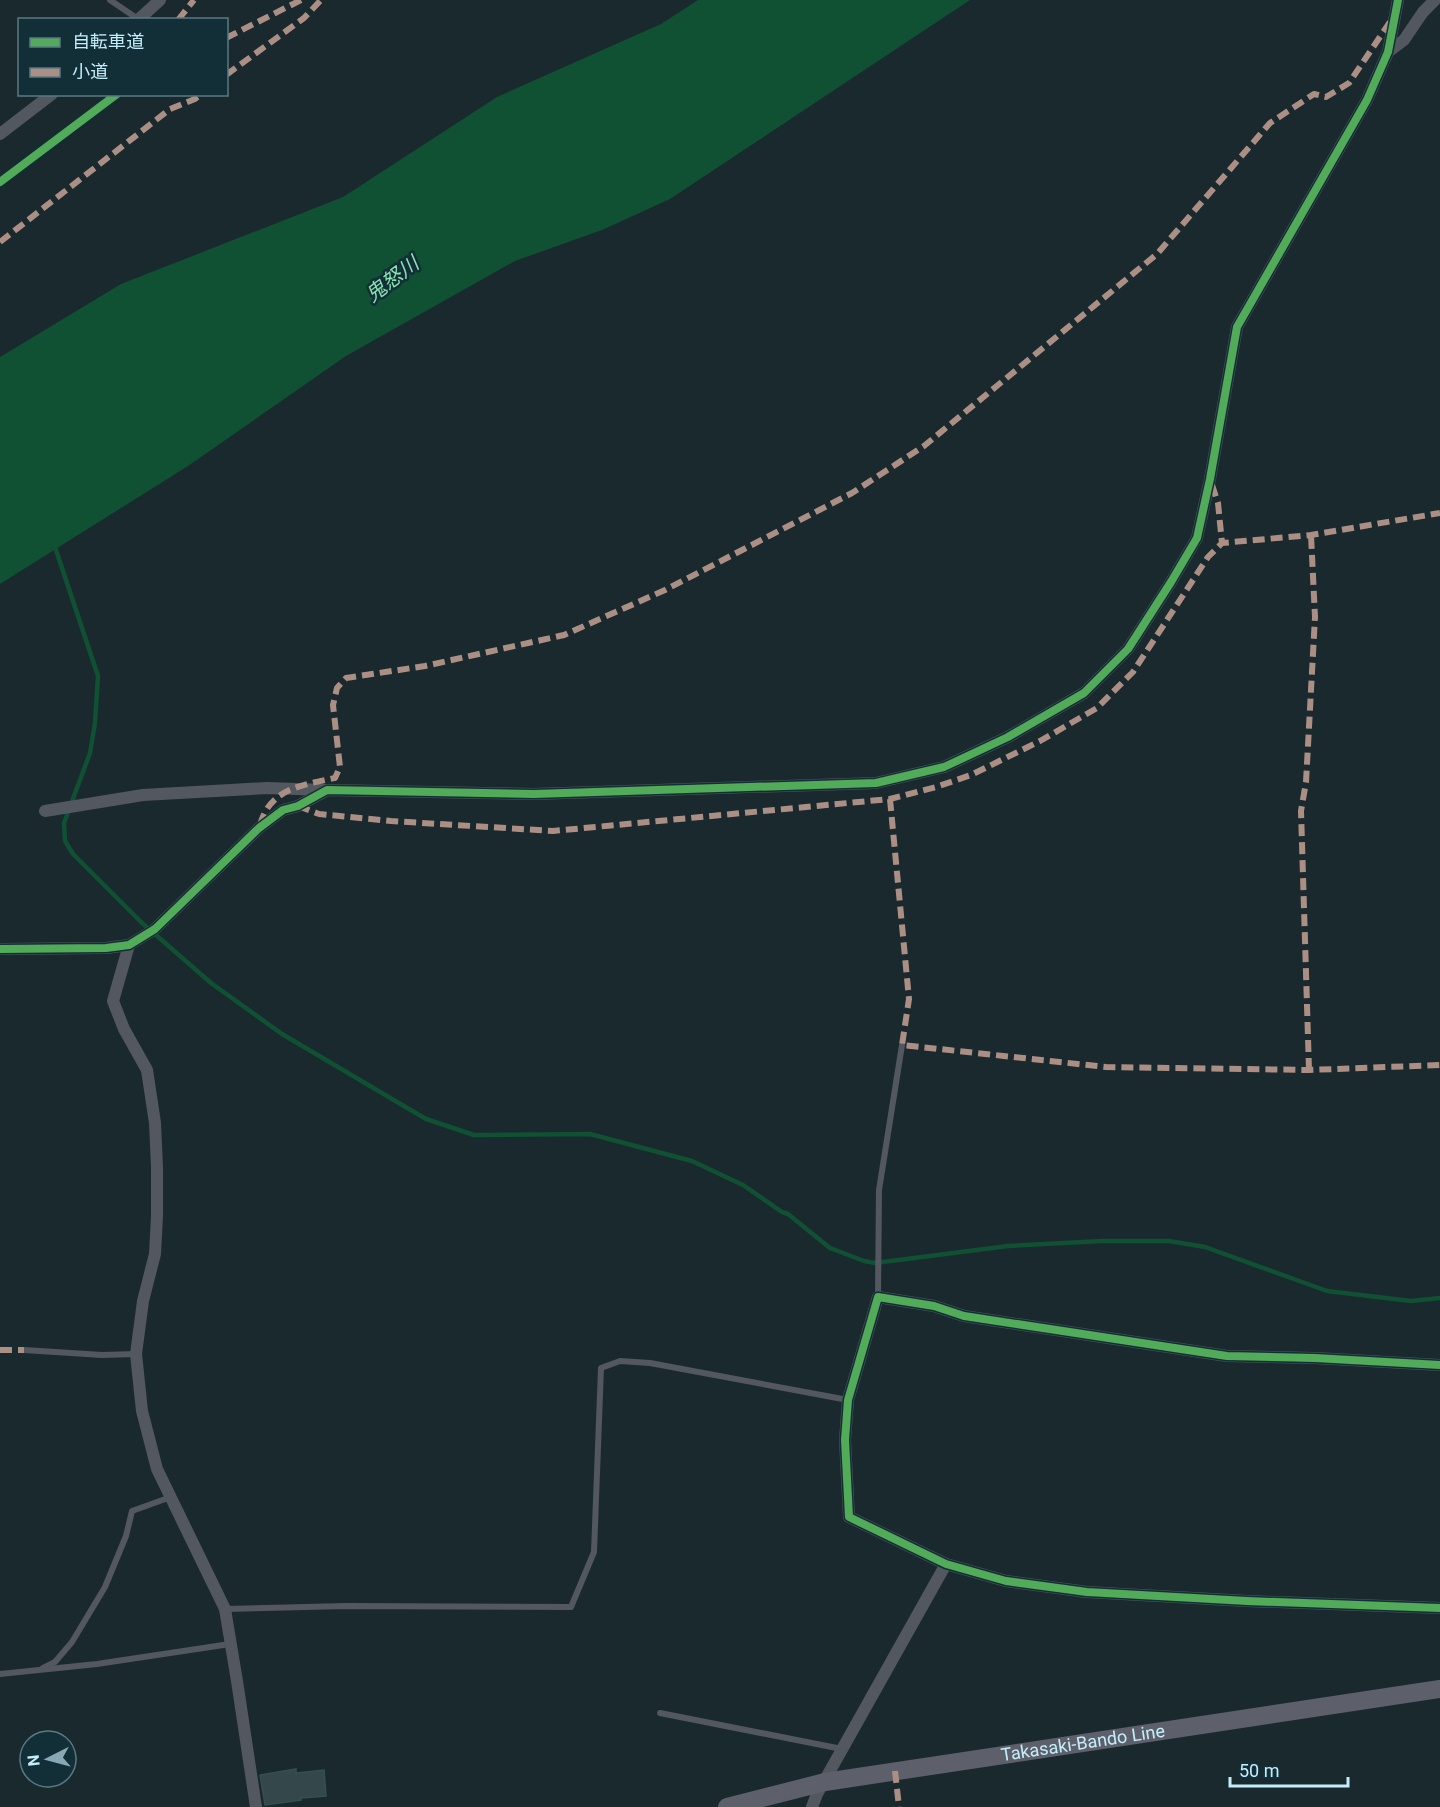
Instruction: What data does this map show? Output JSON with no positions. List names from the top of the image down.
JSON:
{
  "streets": {
    "main road": ["Takasaki-Bando Line"]
  },
  "water": ["鬼怒川"],
  "legend": ["自転車道", "小道"],
  "scale_bar": "50 m",
  "north": "left"
}
